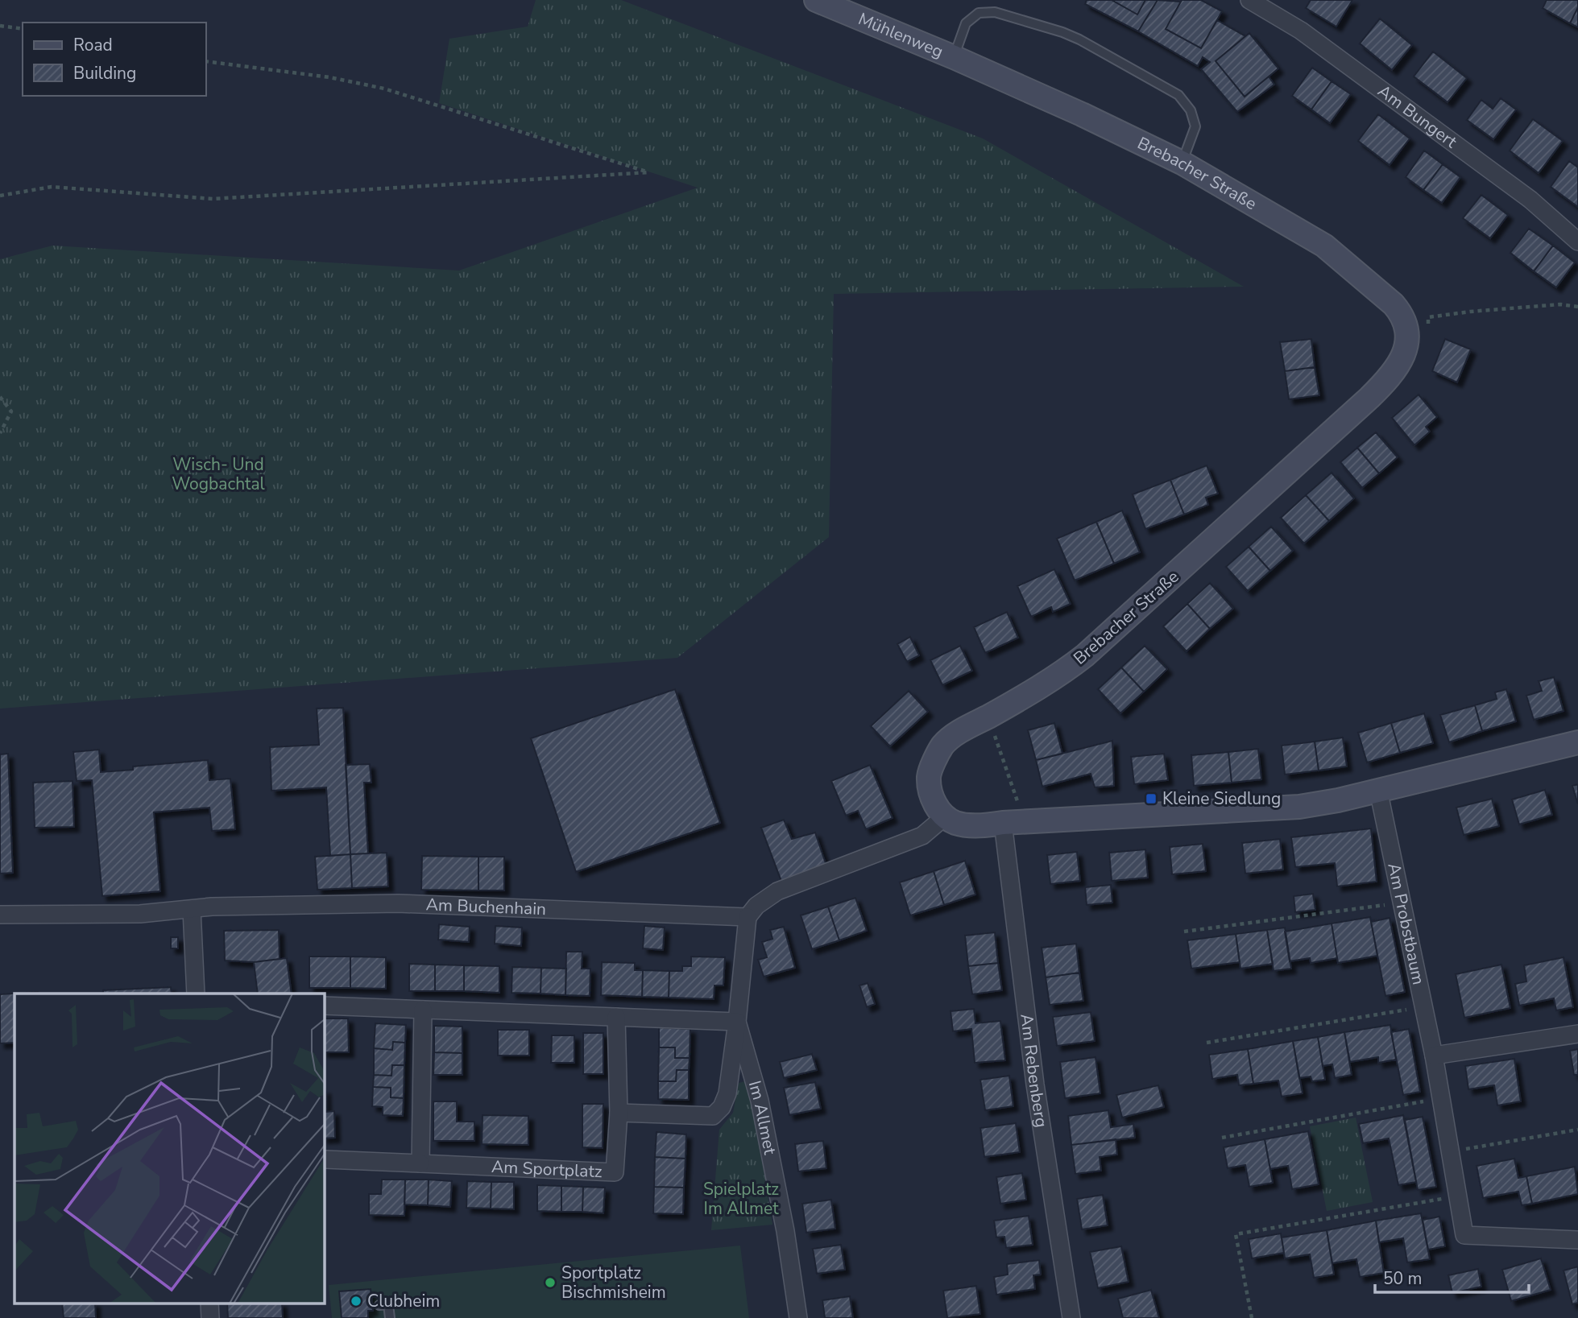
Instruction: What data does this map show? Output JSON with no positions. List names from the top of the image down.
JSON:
{
  "streets": {
    "street": [
      "Mühlenweg",
      "Am Bungert",
      "Brebacher Straße",
      "Am Buchenhain",
      "Am Probstbaum",
      "Am Rebenberg",
      "Im Allmet",
      "Am Sportplatz"
    ]
  },
  "crossings": [
    ["Mühlenweg", "Brebacher Straße"],
    ["Am Buchenhain", "Im Allmet"]
  ],
  "parks": ["Wisch- Und Wogbachtal", "Spielplatz Im Allmet"],
  "places": {
    "transit": ["Kleine Siedlung"],
    "other": ["Sportplatz Bischmisheim", "Clubheim"]
  },
  "legend": ["Road", "Building"],
  "scale_bar": "50 m"
}
